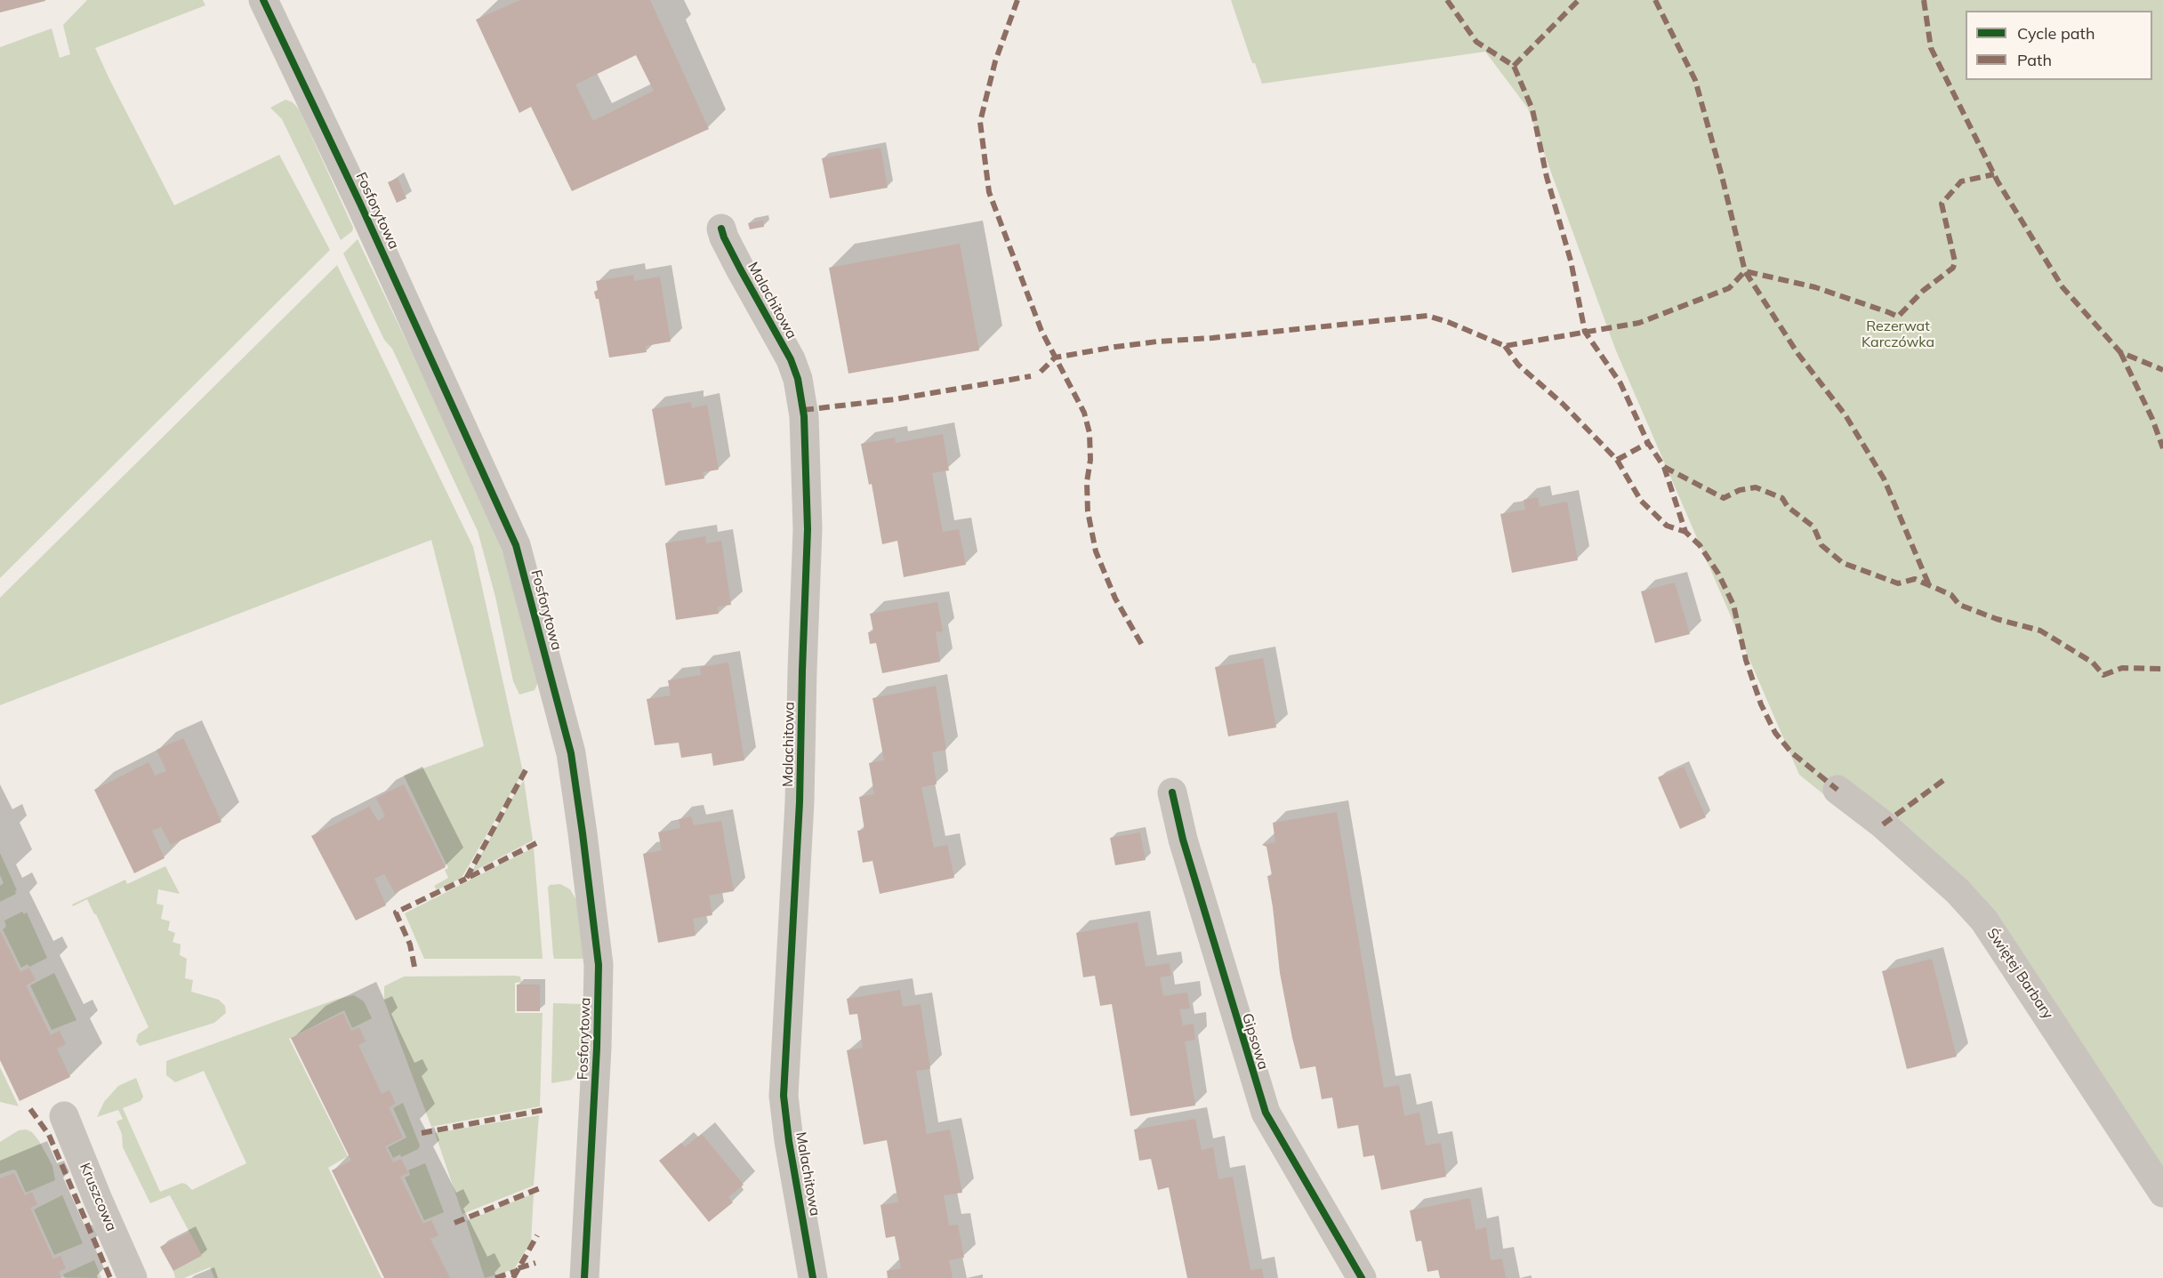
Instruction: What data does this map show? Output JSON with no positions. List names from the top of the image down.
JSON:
{
  "streets": {
    "street": [
      "Fosforytowa",
      "Malachitowa",
      "Świętej Barbary",
      "Gipsowa",
      "Kruszcowa"
    ]
  },
  "parks": ["Rezerwat Karczówka"],
  "legend": ["Cycle path", "Path"]
}
